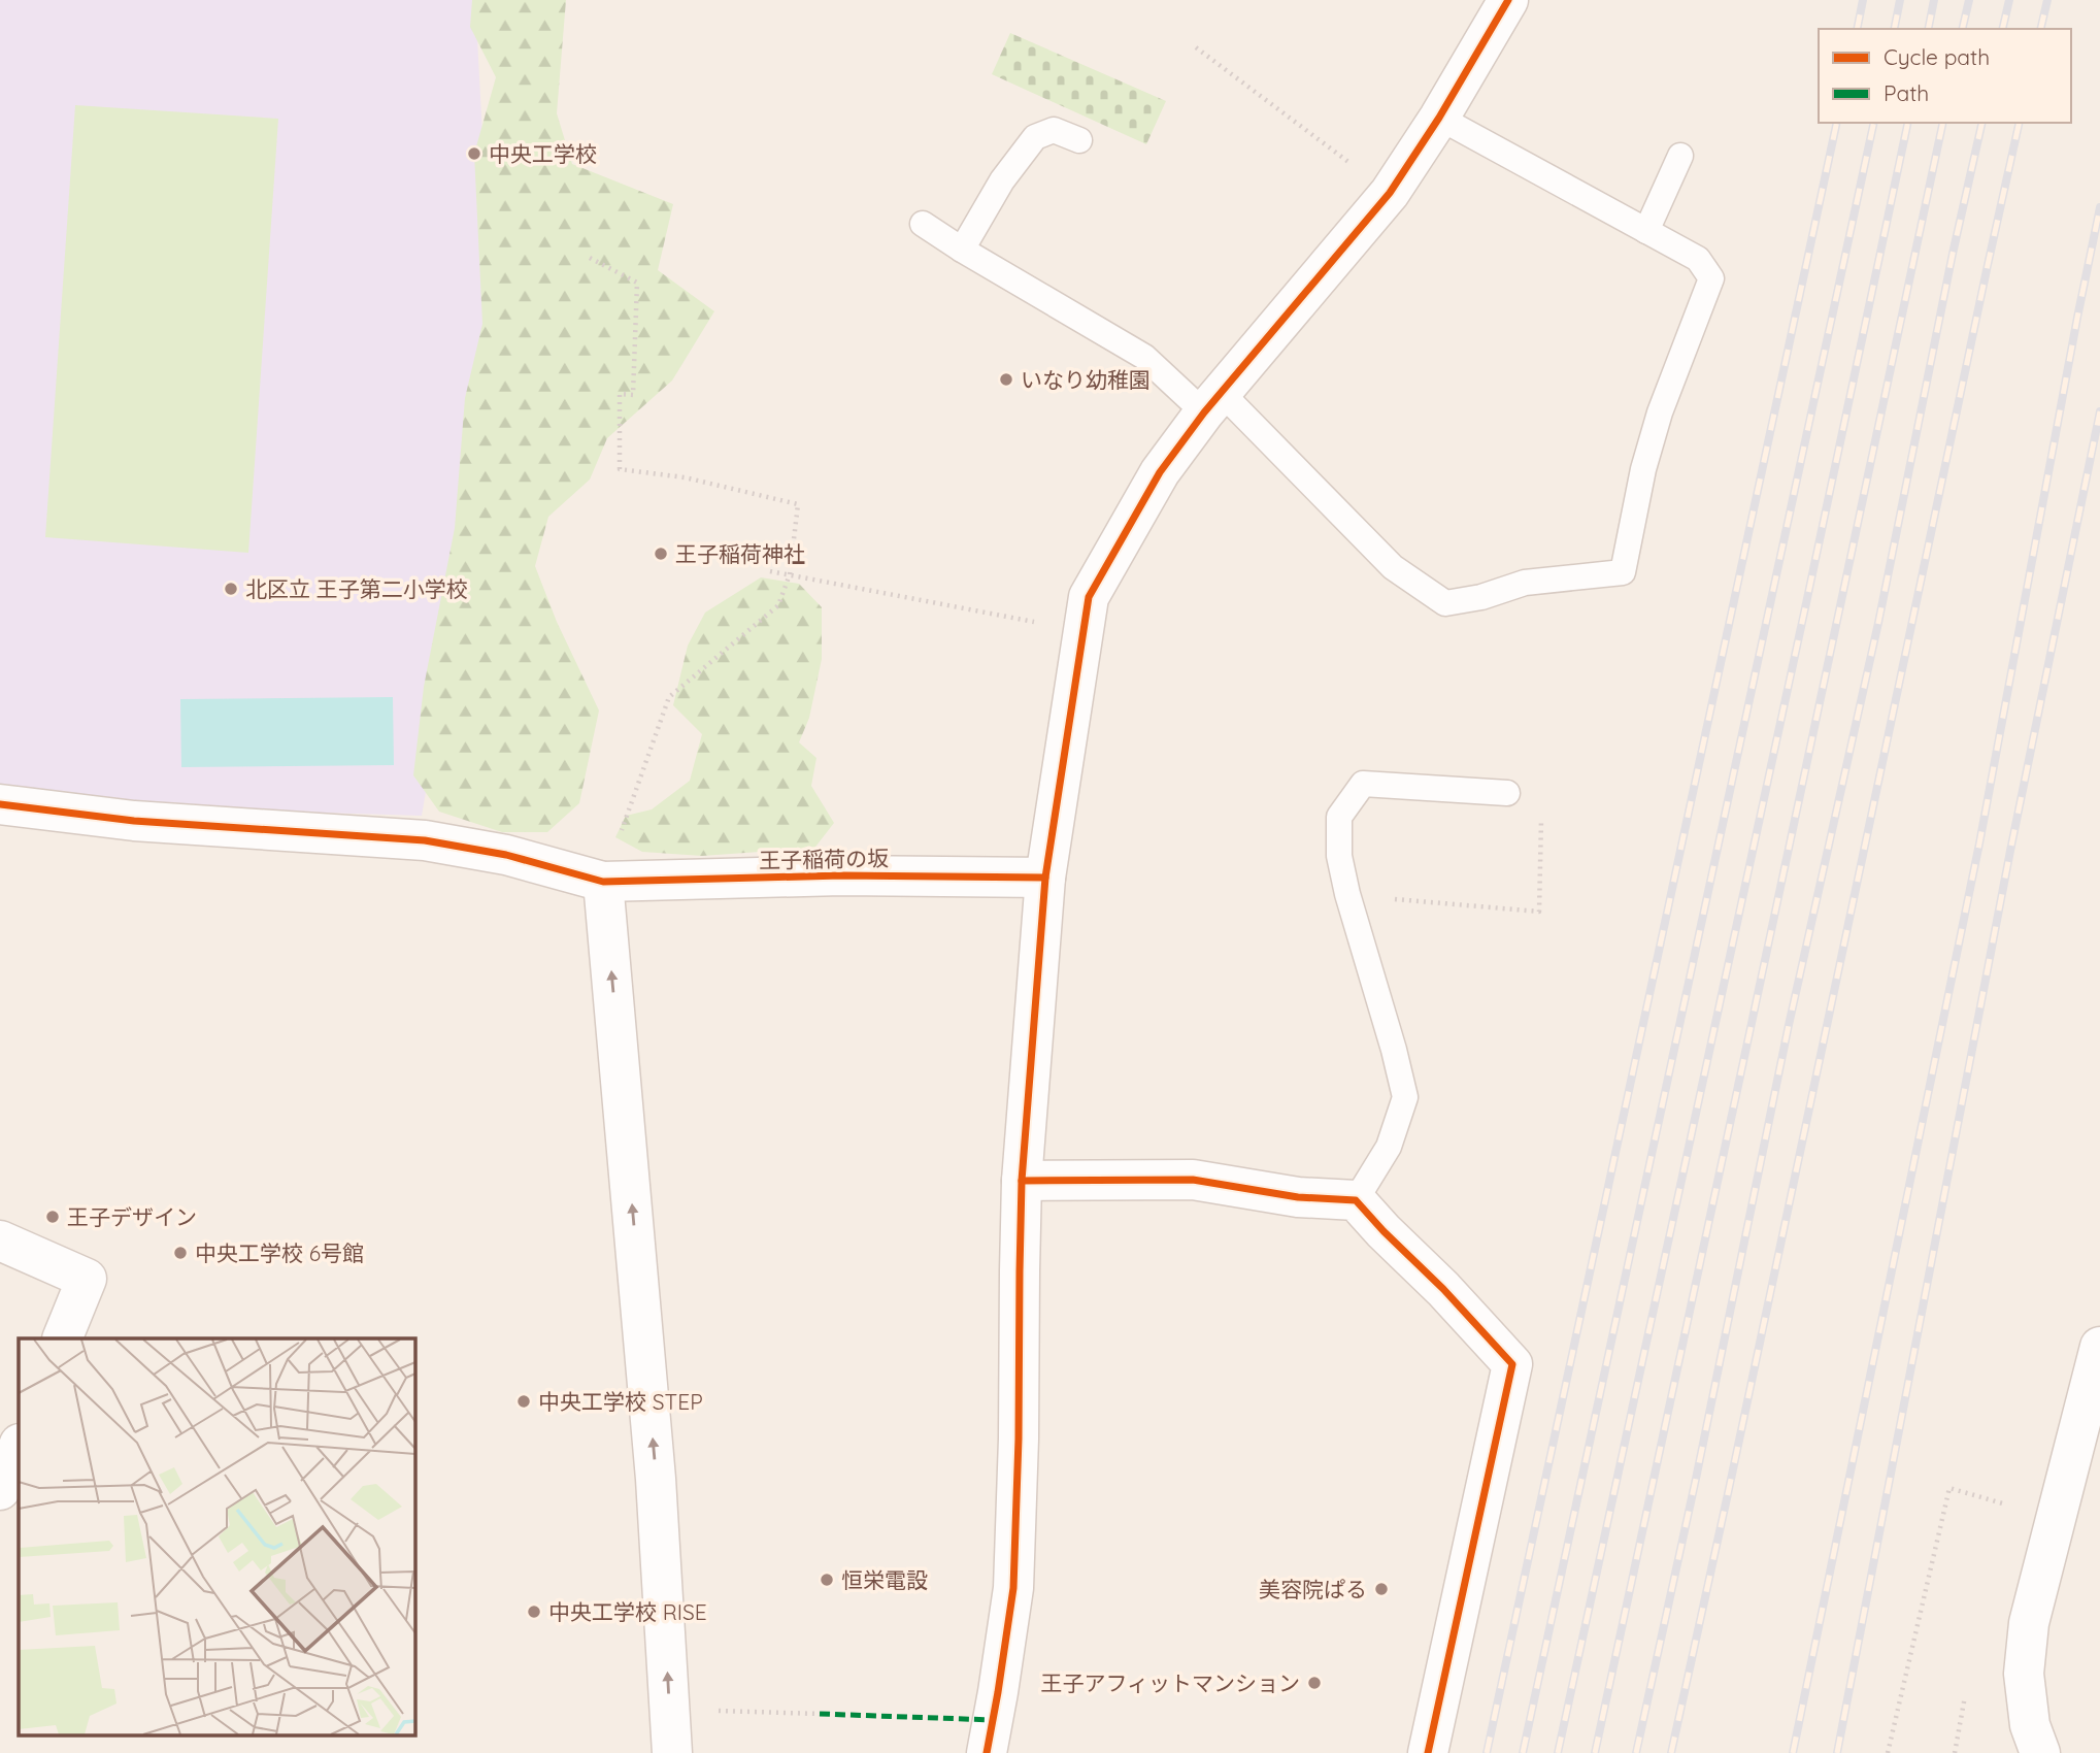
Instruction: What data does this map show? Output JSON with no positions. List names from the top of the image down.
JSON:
{
  "streets": {
    "street": ["王子稲荷の坂"]
  },
  "places": [
    "中央工学校",
    "いなり幼稚園",
    "王子稲荷神社",
    "北区立 王子第二小学校",
    "王子デザイン",
    "中央工学校 6号館",
    "中央工学校 STEP",
    "恒栄電設",
    "美容院ぱる",
    "中央工学校 RISE",
    "王子アフィットマンション"
  ],
  "legend": ["Cycle path", "Path"]
}
